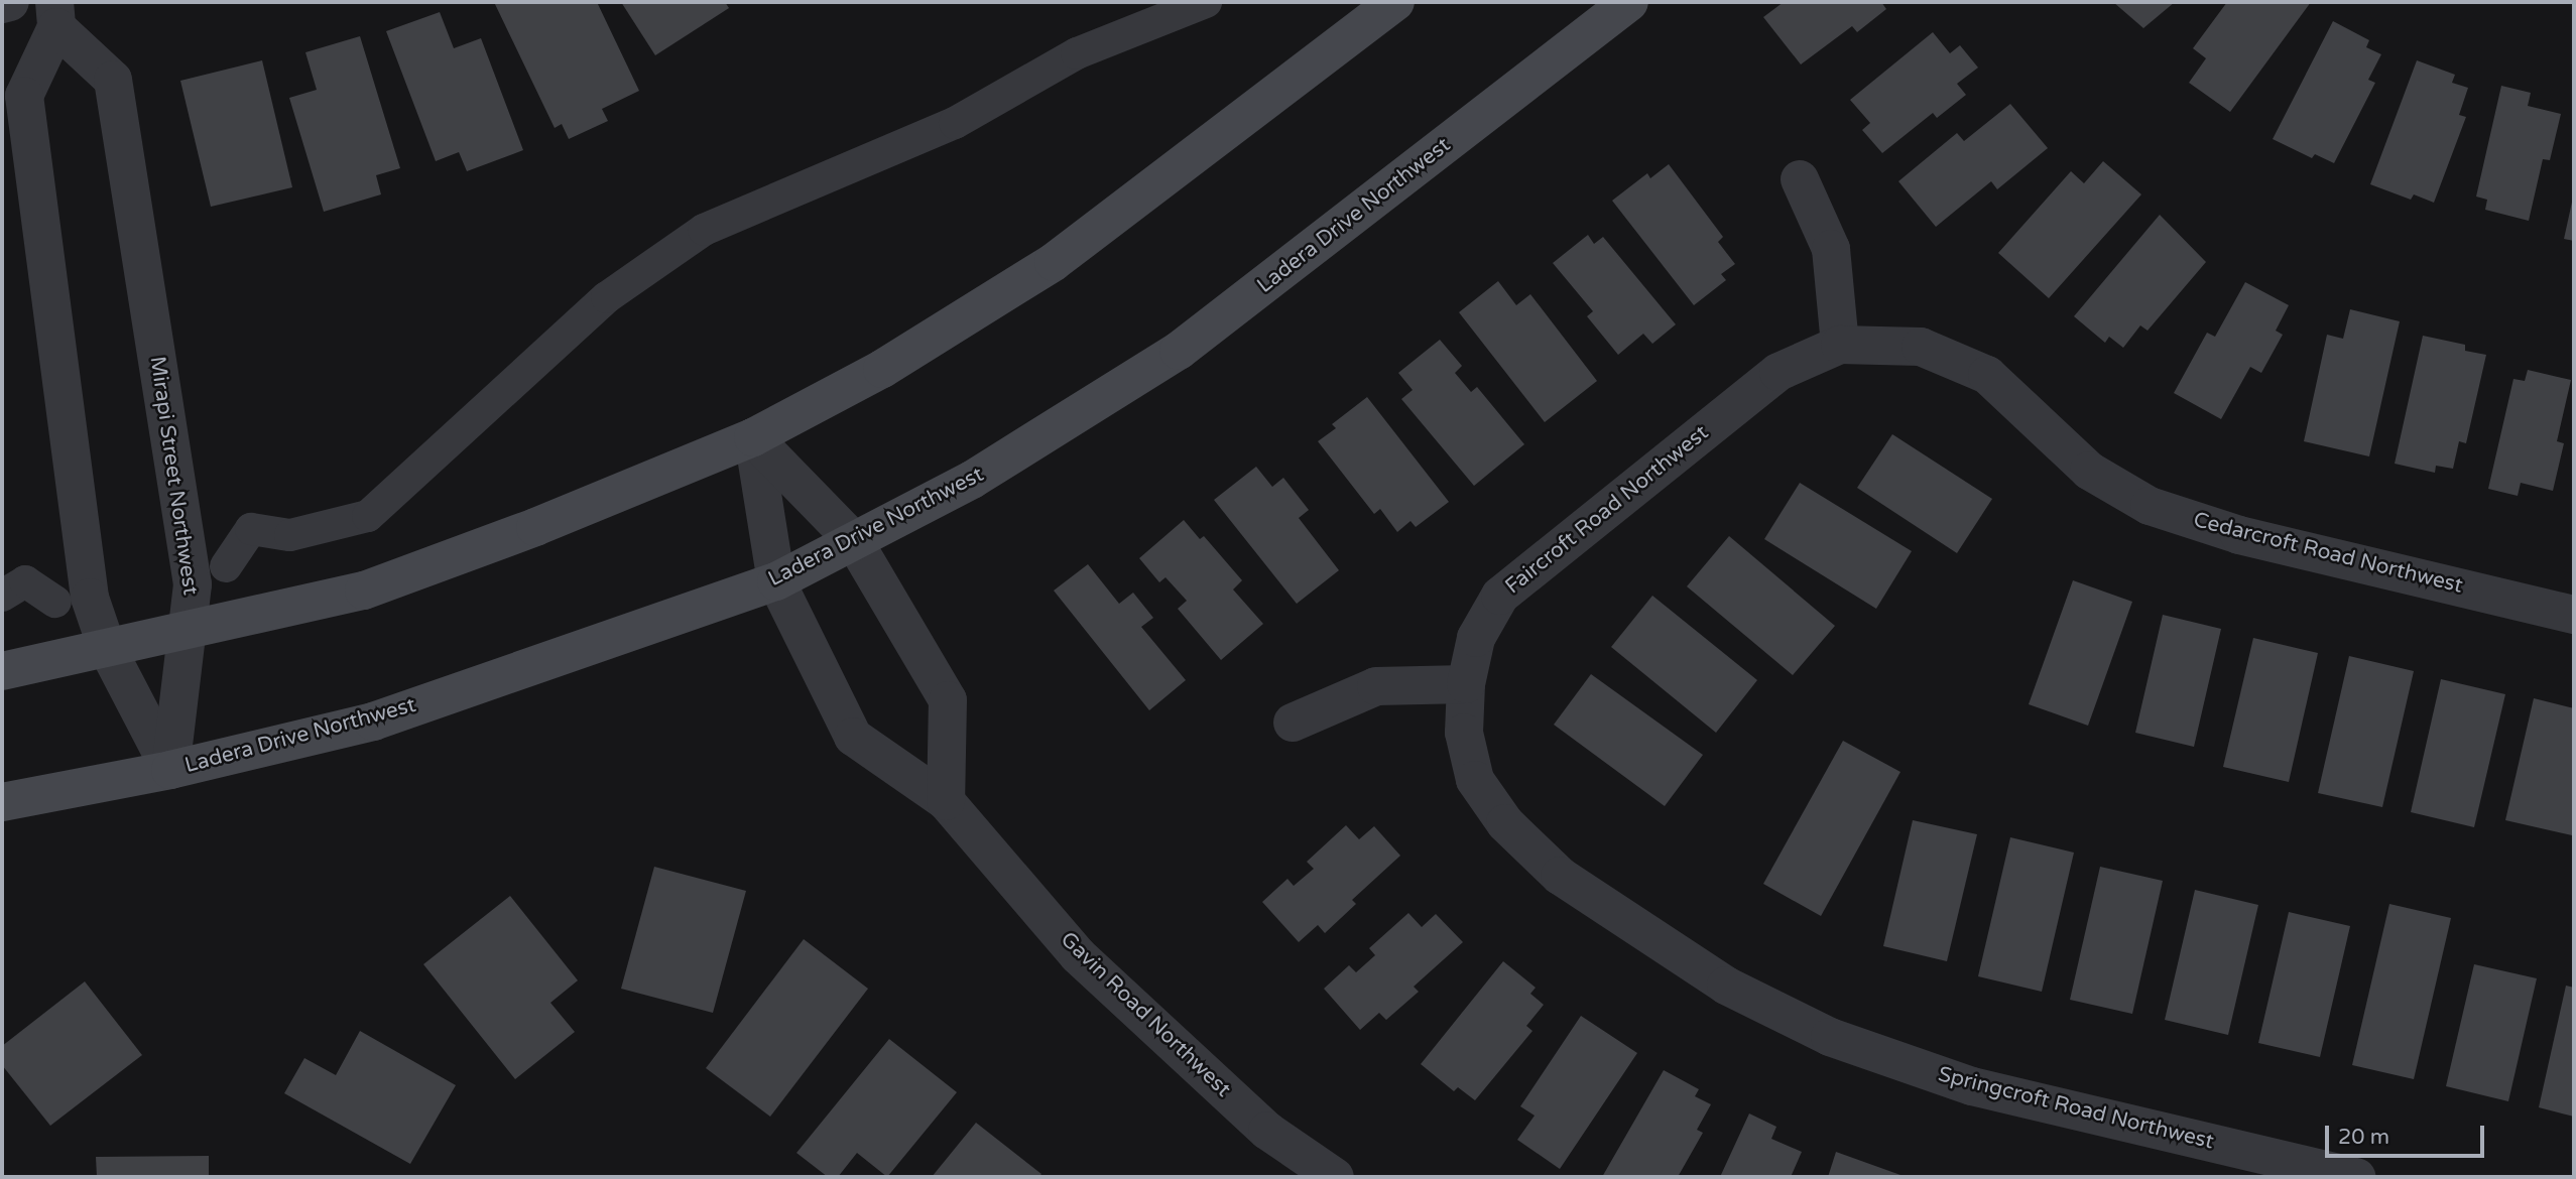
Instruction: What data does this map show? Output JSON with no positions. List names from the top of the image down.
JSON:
{
  "streets": {
    "main road": ["Ladera Drive Northwest"],
    "street": [
      "Mirapi Street Northwest",
      "Faircroft Road Northwest",
      "Cedarcroft Road Northwest",
      "Gavin Road Northwest",
      "Springcroft Road Northwest"
    ]
  },
  "crossings": [
    ["Ladera Drive Northwest", "Mirapi Street Northwest"],
    ["Ladera Drive Northwest", "Gavin Road Northwest"],
    ["Faircroft Road Northwest", "Cedarcroft Road Northwest"],
    ["Faircroft Road Northwest", "Springcroft Road Northwest"]
  ],
  "scale_bar": "20 m"
}
